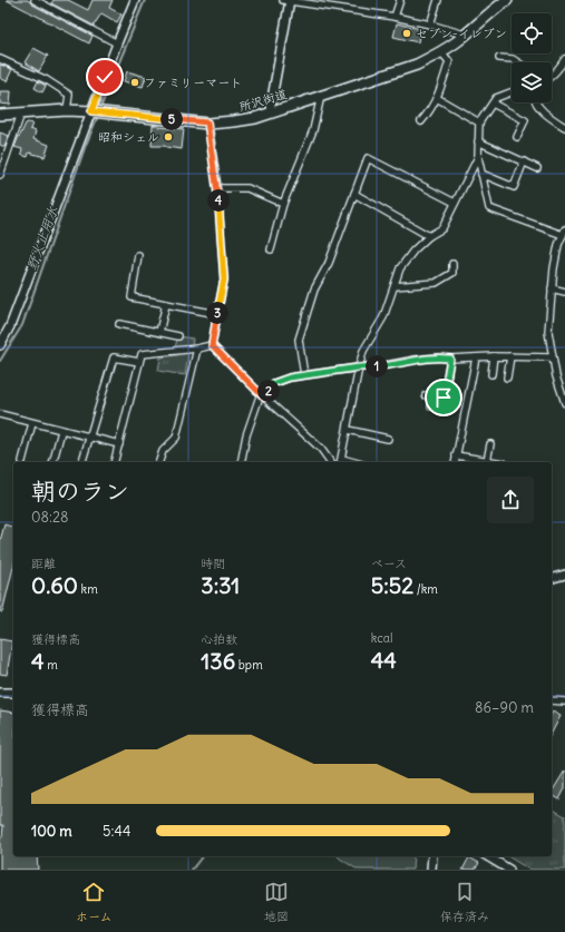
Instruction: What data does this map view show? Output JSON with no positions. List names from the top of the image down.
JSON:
{
  "streets": {
    "main road": ["所沢街道"]
  },
  "water": ["野火止用水"],
  "places": ["セブン-イレブン", "ファミリーマート", "昭和シェル"],
  "page": {
    "pins": [
      "5",
      "4",
      "3",
      "1",
      "2"
    ],
    "heading": ["朝のラン", "08:28"],
    "stats": [
      ["距離", "0.60 km"],
      ["時間", "3:31"],
      ["ペース", "5:52 /km"],
      ["獲得標高", "4 m"],
      ["心拍数", "136 bpm"],
      ["kcal", "44"]
    ],
    "chart": ["獲得標高", "86–90 m"],
    "list": [
      {
        "name": "100 m",
        "note": "5:44"
      }
    ],
    "tabs": ["ホーム", "地図", "保存済み"]
  }
}
